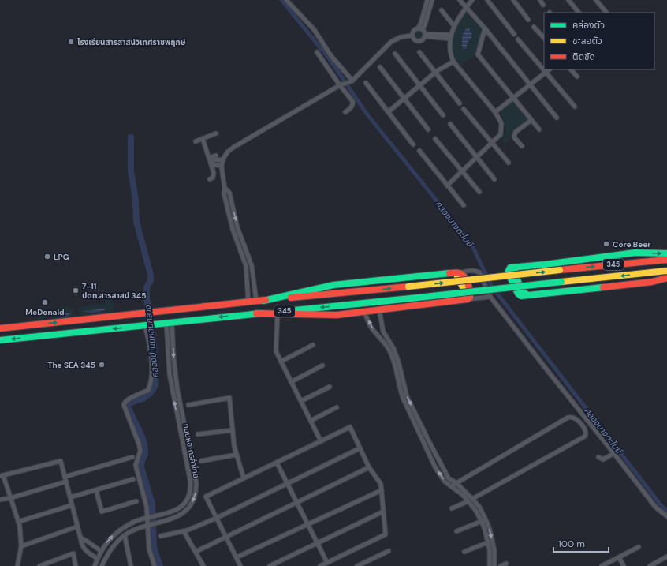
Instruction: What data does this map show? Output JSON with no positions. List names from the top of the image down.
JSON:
{
  "streets": {
    "main road": ["345"],
    "street": ["ถนนหอการค้าไทย"]
  },
  "crossings": [
    ["345", "ถนนหอการค้าไทย"]
  ],
  "water": ["คลองบางตะไนย์", "คลองบ้านแหลมกลาง"],
  "places": [
    "โรงเรียนสารสาสน์วิเทศราชพฤกษ์",
    "Core Beer",
    "LPG",
    "7-11 ปตท.สารสาสน์ 345",
    "McDonald",
    "The SEA 345"
  ],
  "legend": ["คล่องตัว", "ชะลอตัว", "ติดขัด"],
  "scale_bar": "100 m"
}
